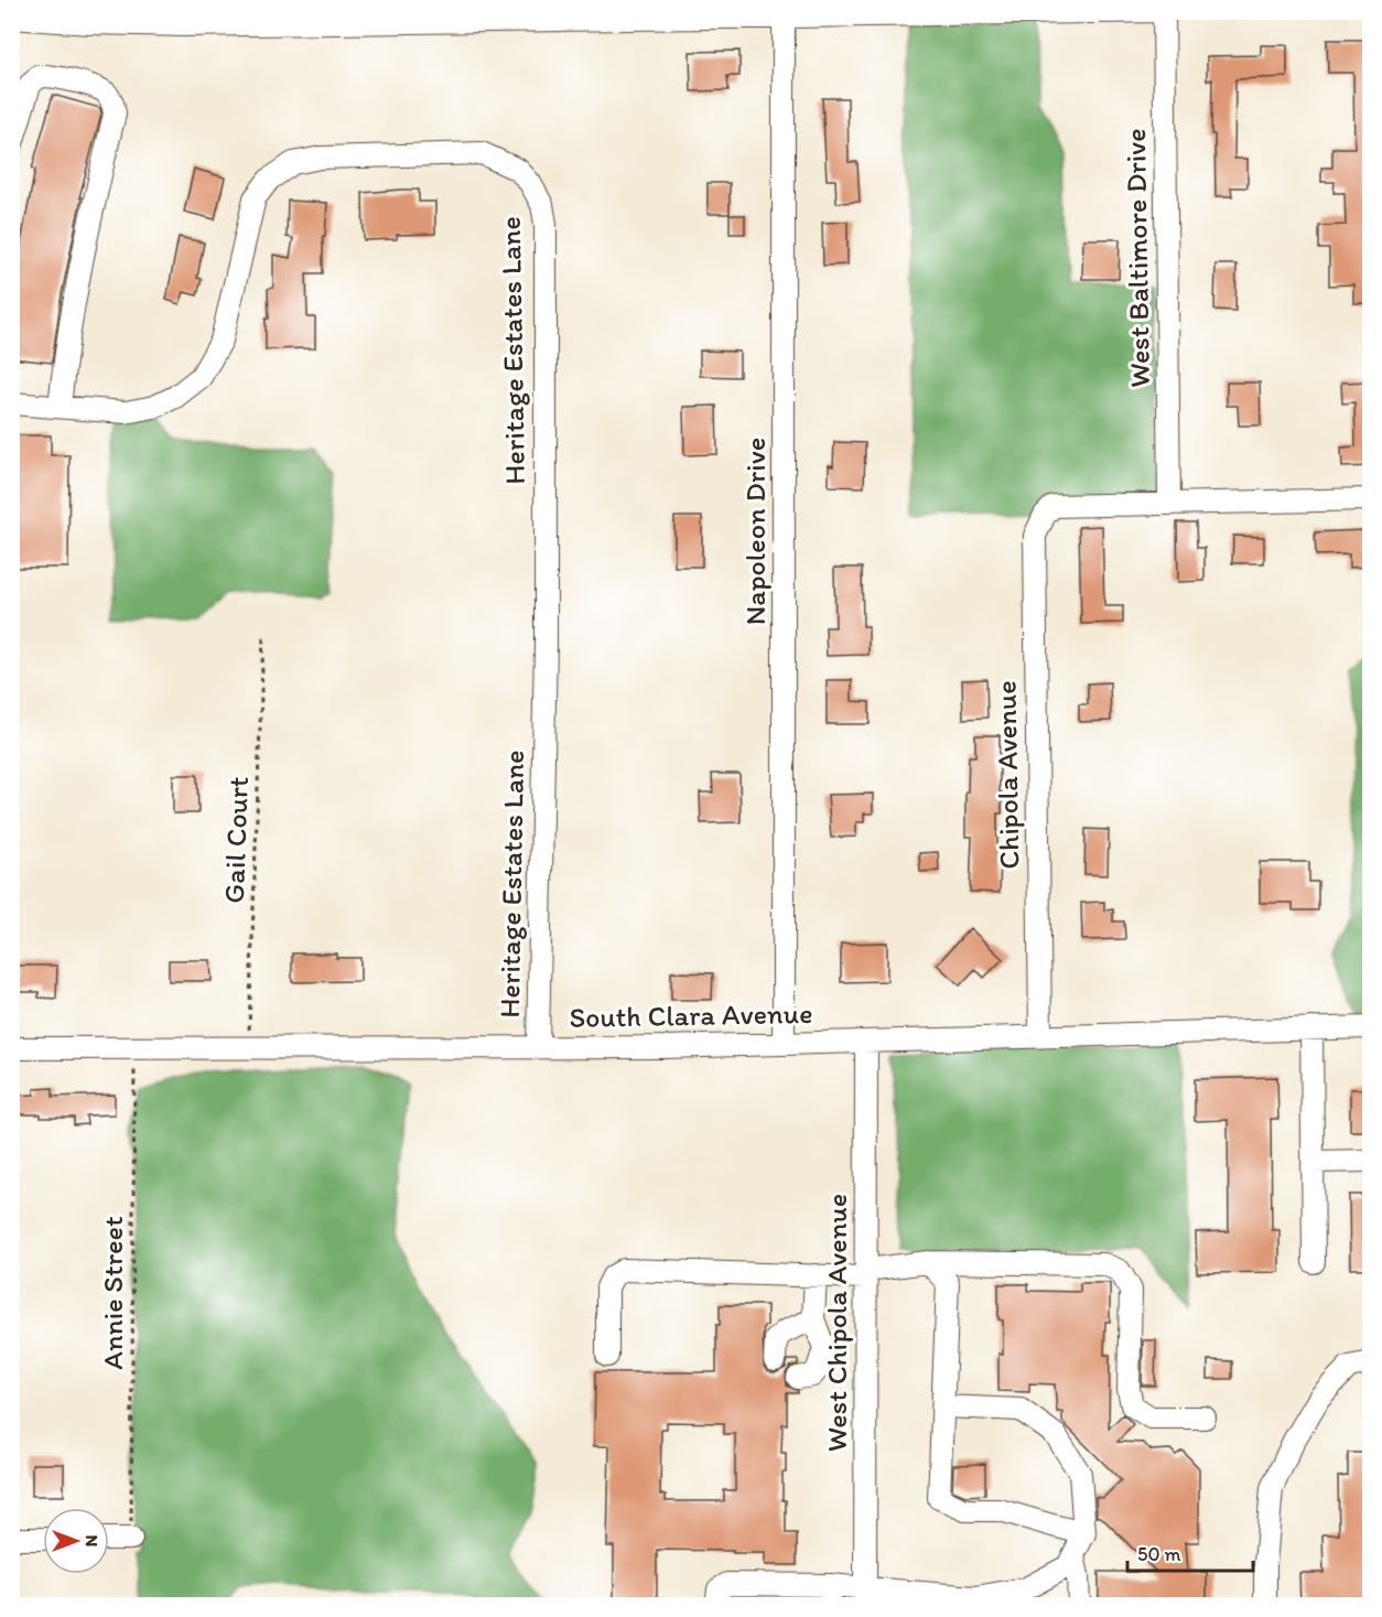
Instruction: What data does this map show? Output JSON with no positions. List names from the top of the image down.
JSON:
{
  "streets": {
    "street": [
      "West Baltimore Drive",
      "Heritage Estates Lane",
      "Napoleon Drive",
      "Chipola Avenue",
      "South Clara Avenue",
      "West Chipola Avenue"
    ],
    "path": ["Gail Court", "Annie Street"]
  },
  "crossings": [
    ["West Baltimore Drive", "Chipola Avenue"],
    ["Heritage Estates Lane", "South Clara Avenue"],
    ["Napoleon Drive", "South Clara Avenue"],
    ["Chipola Avenue", "South Clara Avenue"],
    ["Gail Court", "South Clara Avenue"],
    ["South Clara Avenue", "Annie Street"],
    ["South Clara Avenue", "West Chipola Avenue"]
  ],
  "scale_bar": "50 m",
  "north": "right"
}
